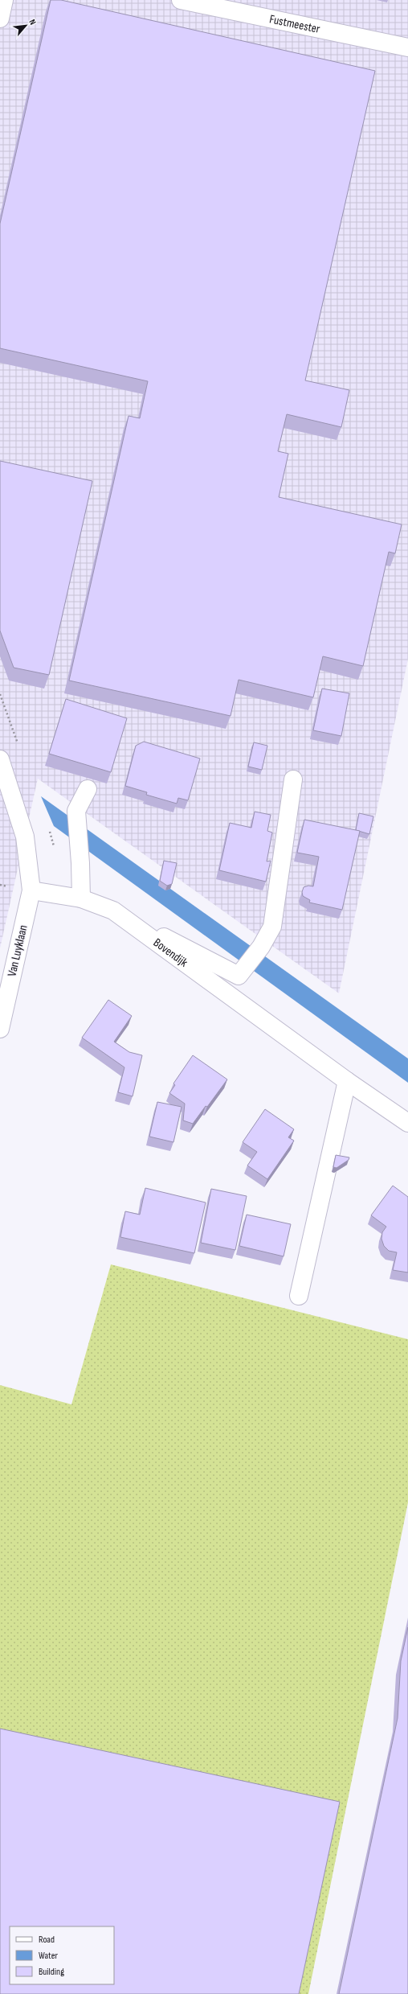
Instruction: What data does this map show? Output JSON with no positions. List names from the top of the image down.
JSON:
{
  "streets": {
    "street": ["Fustmeester", "Van Luyklaan", "Bovendijk"]
  },
  "crossings": [
    ["Van Luyklaan", "Bovendijk"]
  ],
  "legend": ["Road", "Water", "Building"],
  "north": "top right"
}
